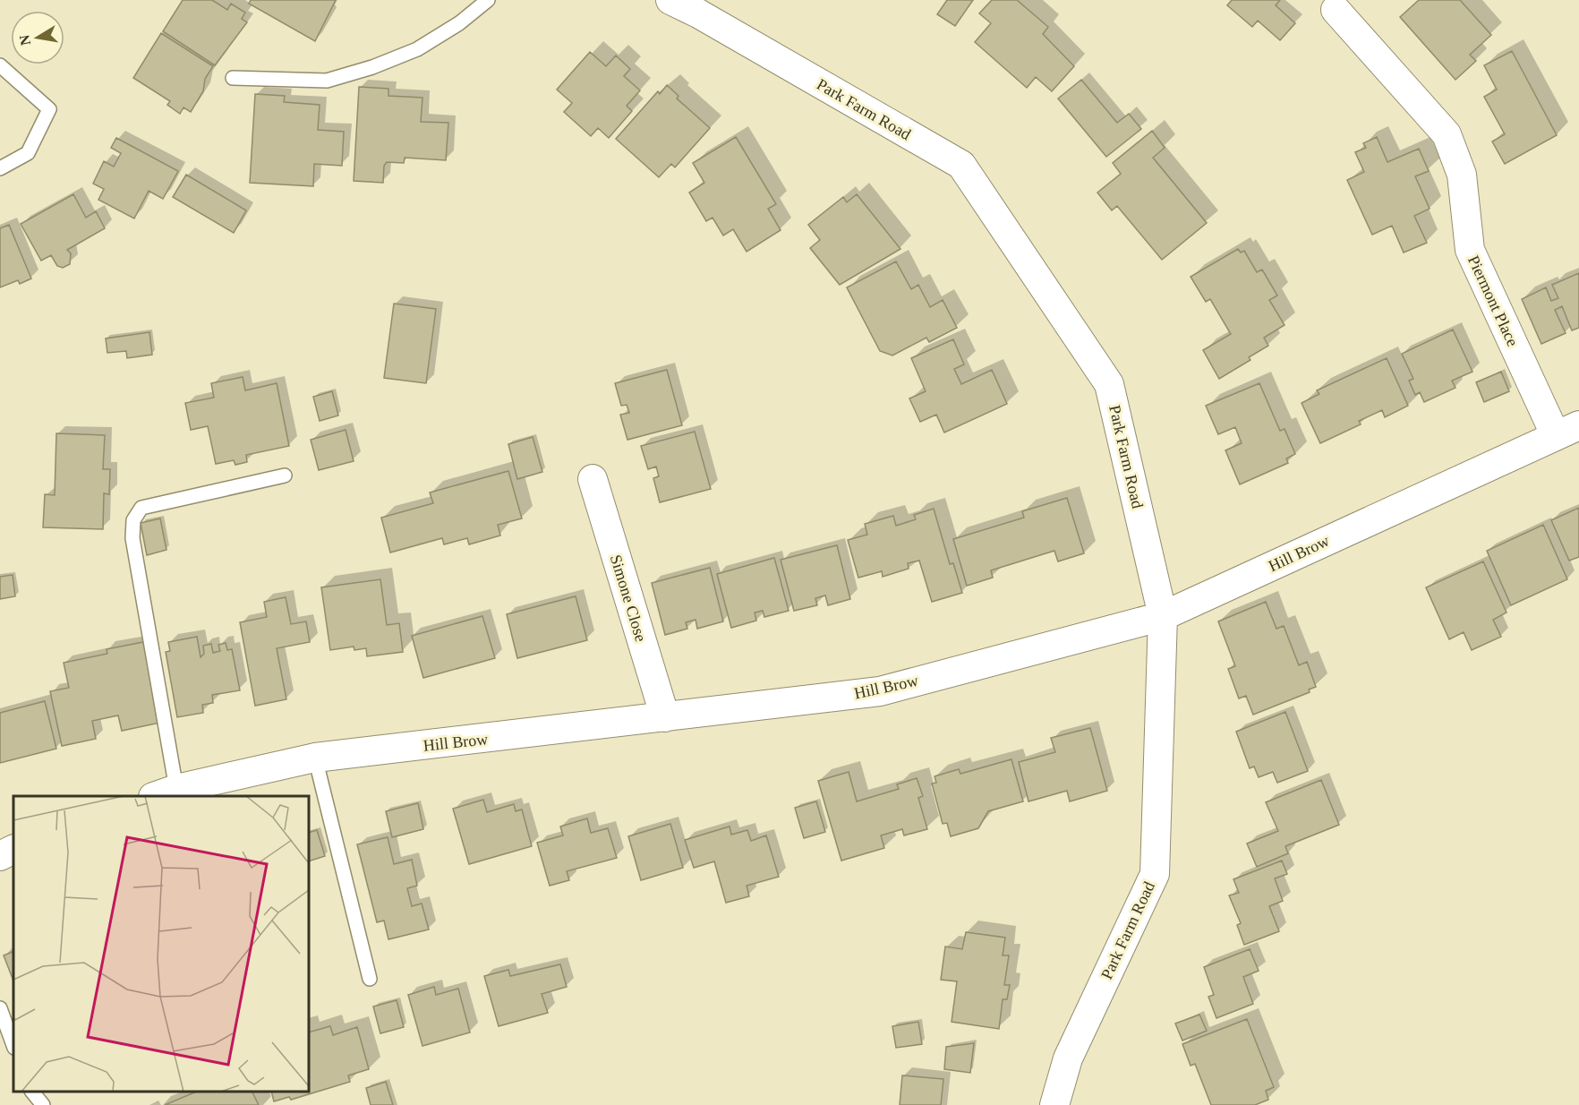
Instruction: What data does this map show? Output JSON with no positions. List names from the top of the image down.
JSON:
{
  "streets": {
    "street": [
      "Park Farm Road",
      "Piermont Place",
      "Hill Brow",
      "Simone Close"
    ]
  },
  "crossings": [
    ["Park Farm Road", "Hill Brow"],
    ["Piermont Place", "Hill Brow"],
    ["Hill Brow", "Simone Close"]
  ],
  "north": "left"
}
